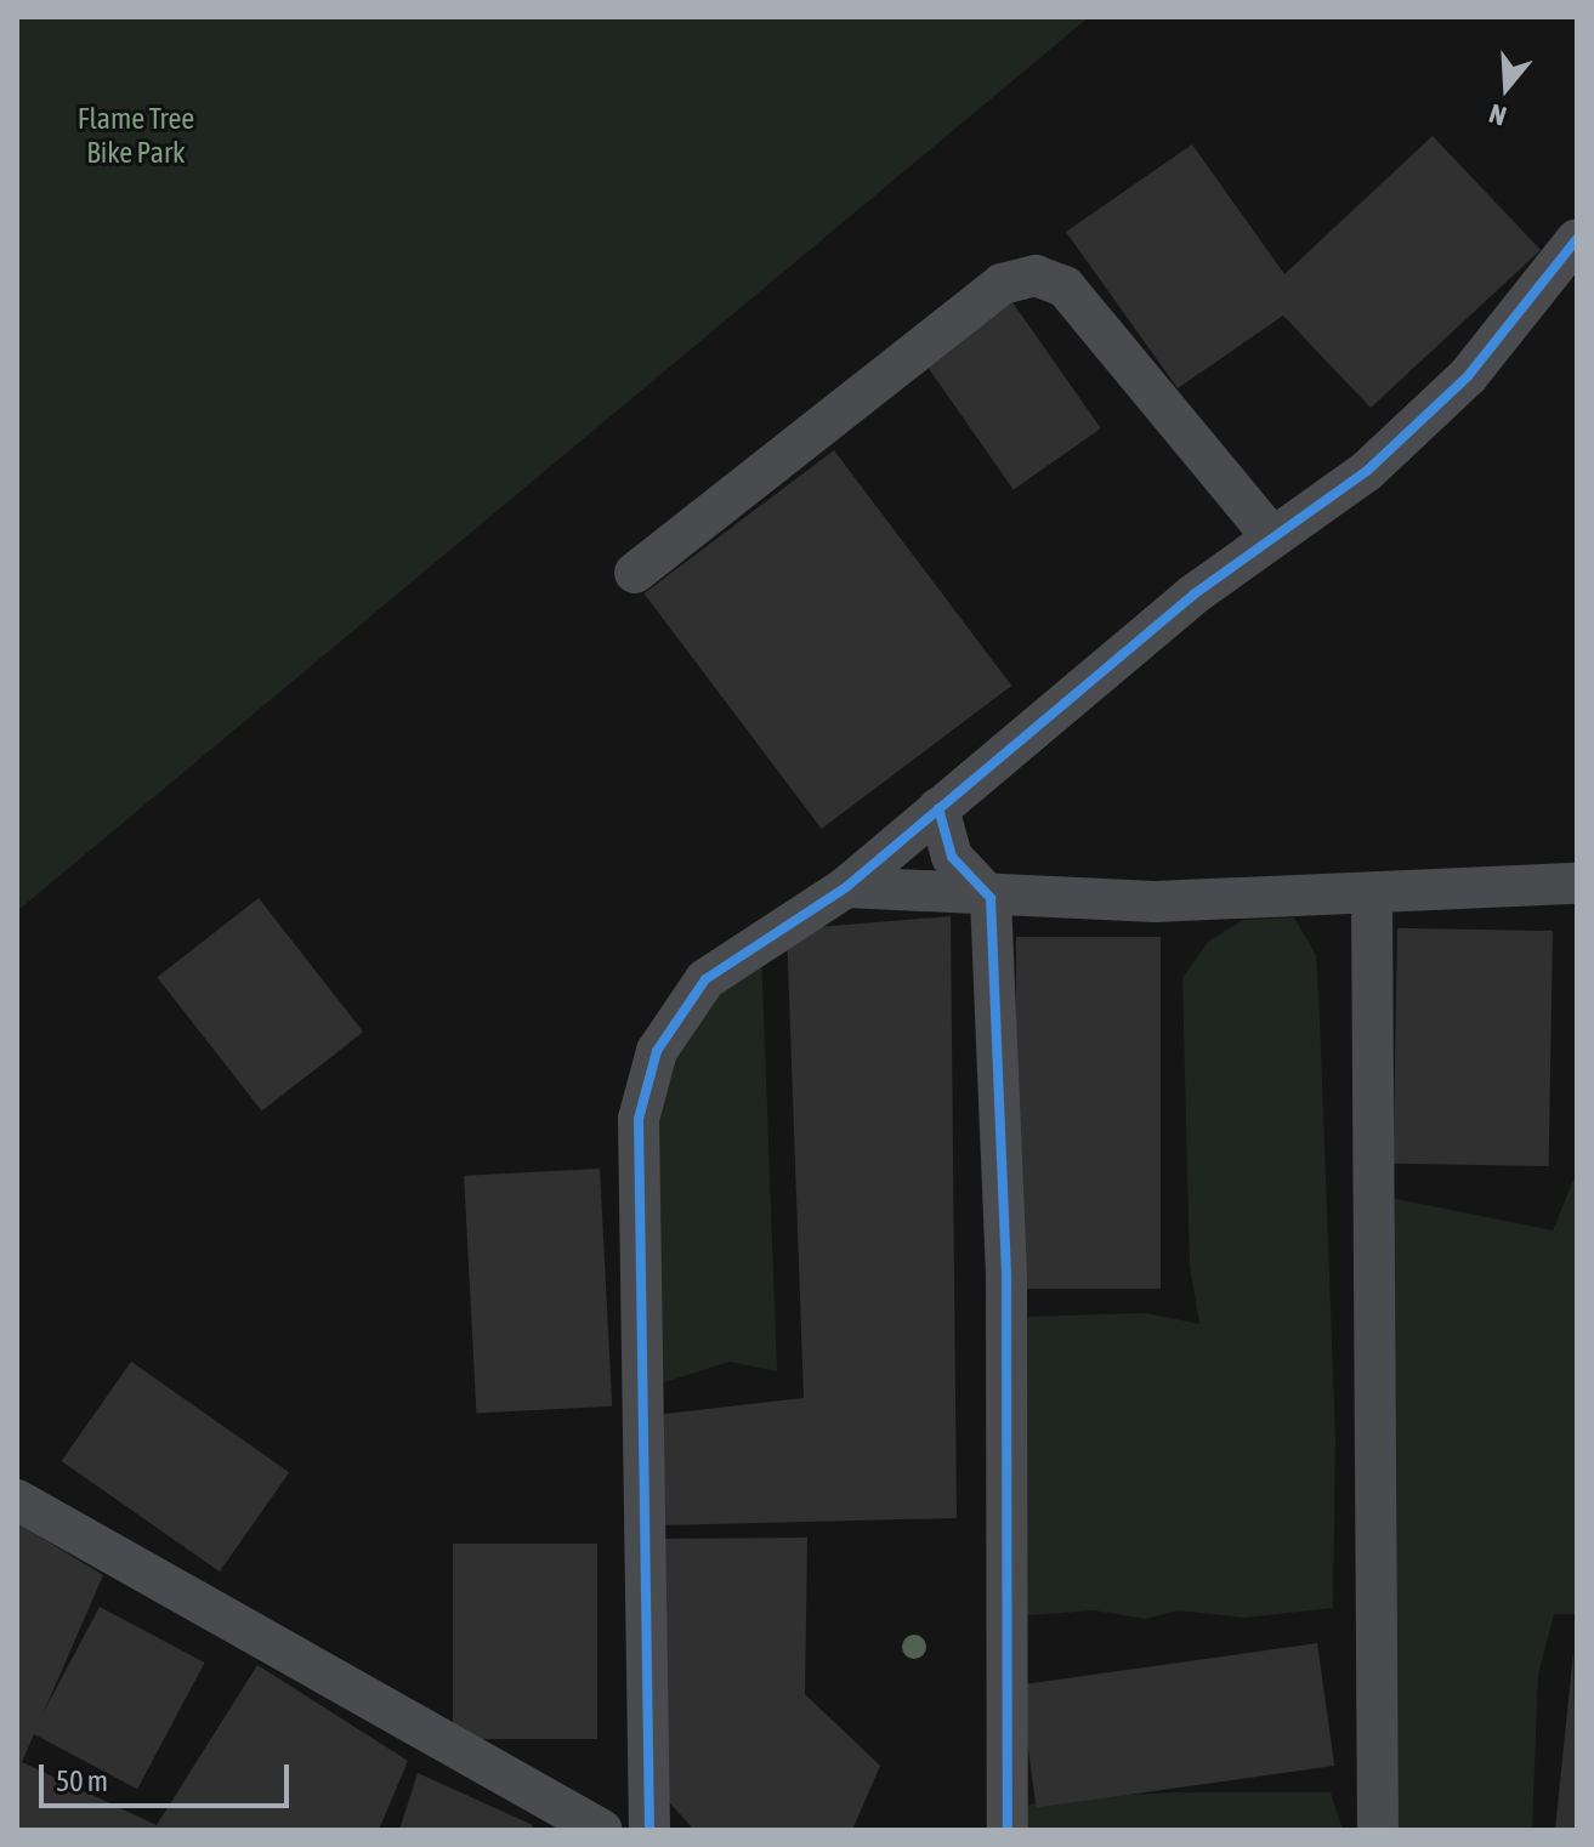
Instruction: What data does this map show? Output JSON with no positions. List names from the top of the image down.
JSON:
{
  "parks": ["Flame Tree Bike Park"],
  "scale_bar": "50 m",
  "north": "bottom"
}
